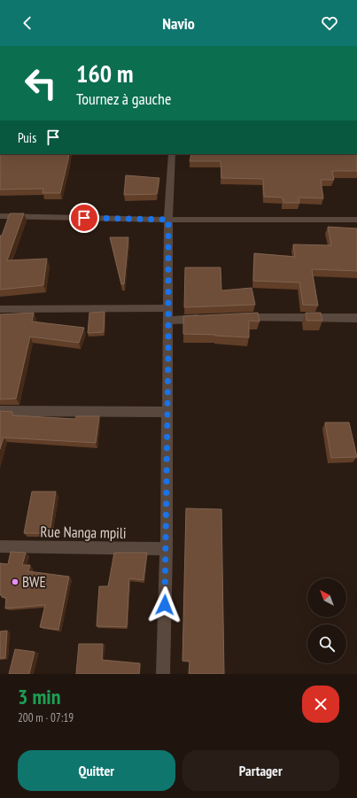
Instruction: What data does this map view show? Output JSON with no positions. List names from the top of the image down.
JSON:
{
  "streets": {
    "street": ["Rue Nanga mpili"]
  },
  "places": ["BWE"],
  "north": "top left",
  "page": {
    "header": "Navio",
    "turn": ["160 m", "Tournez à gauche"],
    "then": "Puis",
    "heading": ["3 min", "200 m · 07:19"],
    "buttons": ["Quitter", "Partager"]
  }
}
